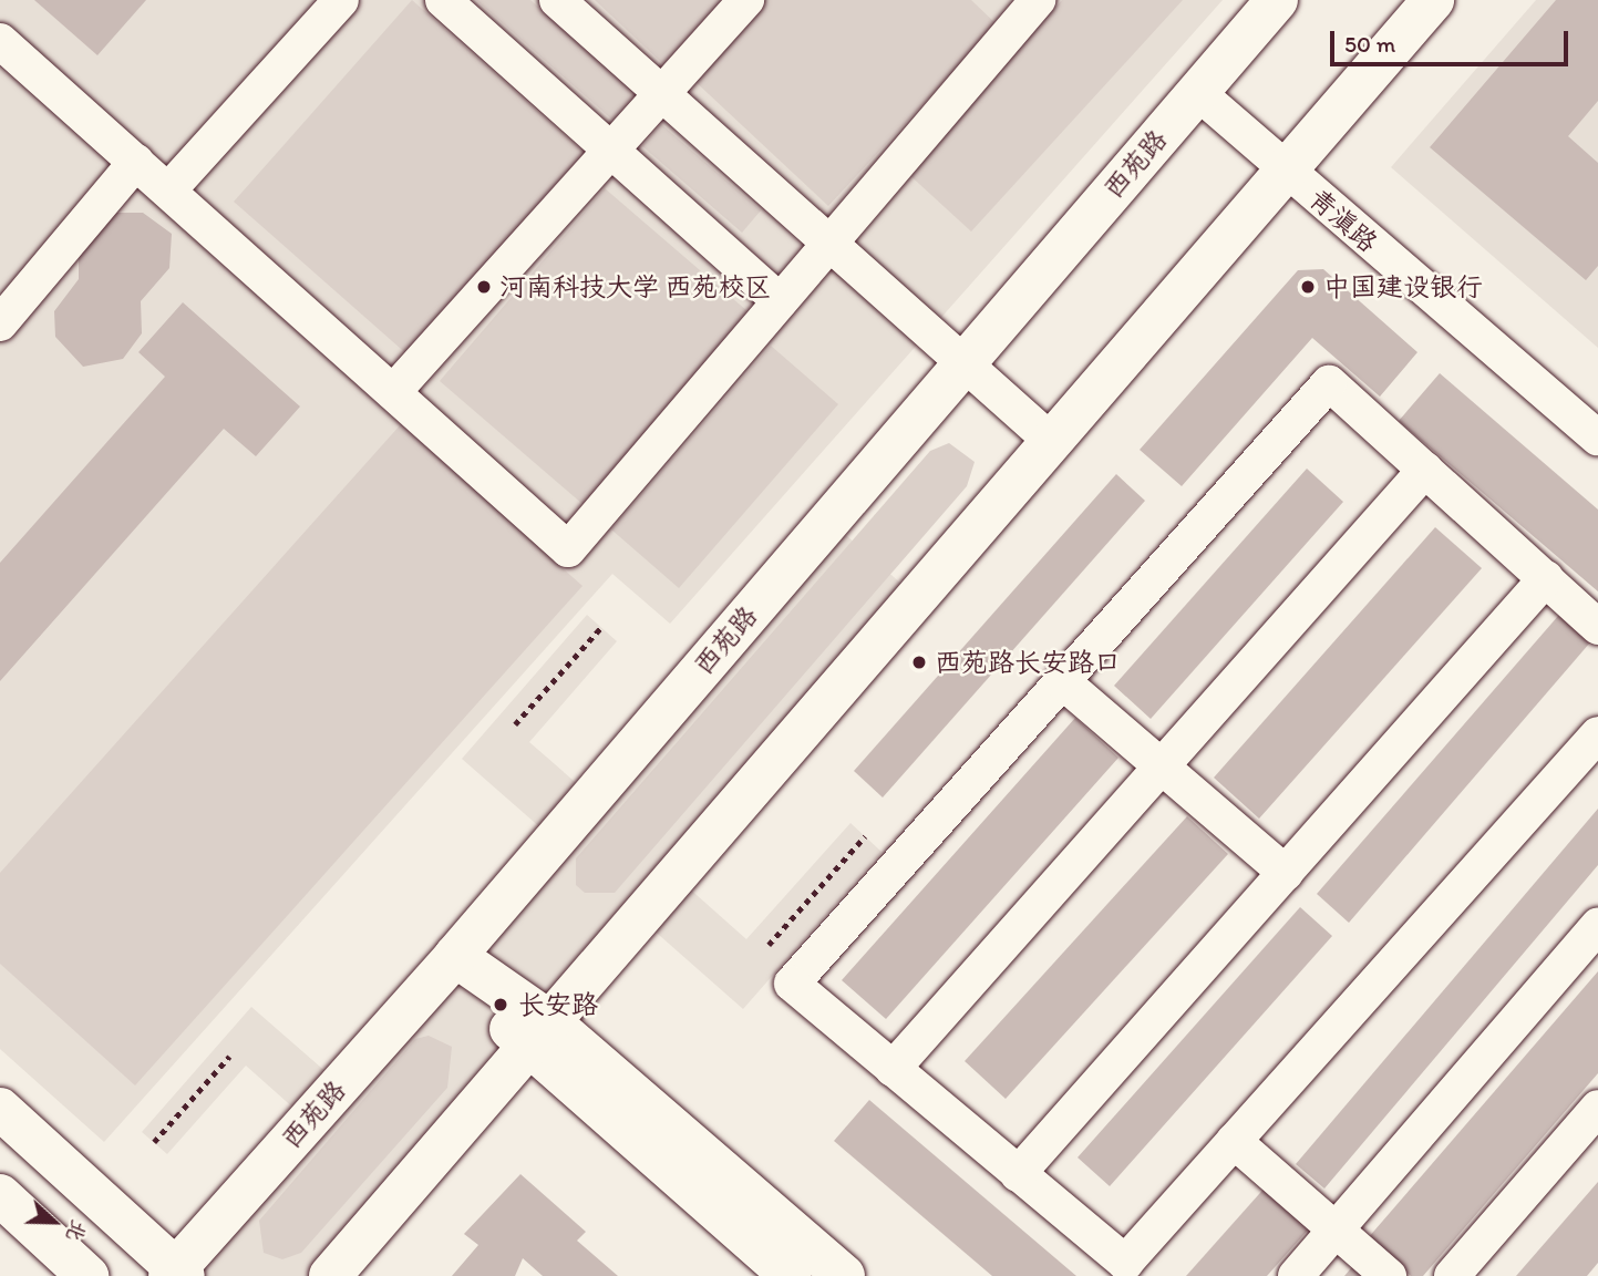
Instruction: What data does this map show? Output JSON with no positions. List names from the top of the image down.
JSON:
{
  "streets": {
    "main road": ["西苑路"],
    "street": ["青滇路"]
  },
  "crossings": [
    ["西苑路", "青滇路"]
  ],
  "places": [
    "河南科技大学 西苑校区",
    "中国建设银行",
    "西苑路长安路口",
    "长安路"
  ],
  "scale_bar": "50 m",
  "north": "right"
}
